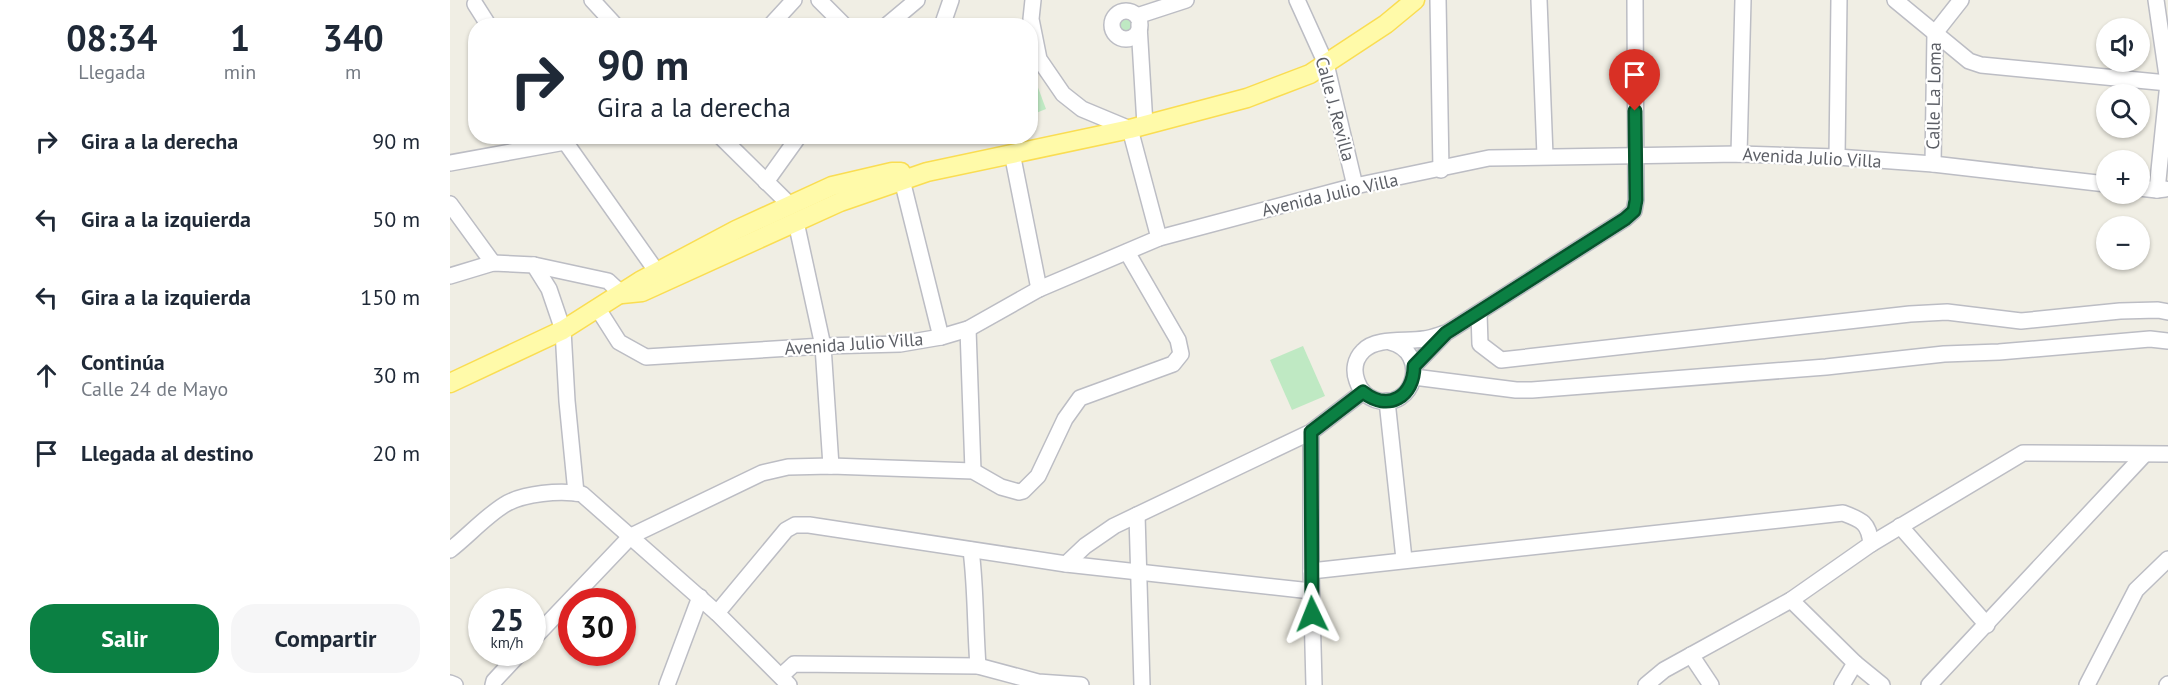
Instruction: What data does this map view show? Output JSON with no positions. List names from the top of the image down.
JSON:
{
  "streets": {
    "street": ["Calle La Loma", "Calle J. Revilla", "Avenida Julio Villa"]
  },
  "crossings": [
    ["Calle La Loma", "Avenida Julio Villa"],
    ["Calle J. Revilla", "Avenida Julio Villa"]
  ],
  "page": {
    "eta": [
      "08:34",
      "Llegada",
      "1",
      "min",
      "340",
      "m"
    ],
    "map_buttons": ["+", "−"],
    "turn": ["90 m", "Gira a la derecha"],
    "list": [
      {
        "name": "Gira a la derecha",
        "value": "90 m"
      },
      {
        "name": "Gira a la izquierda",
        "value": "50 m"
      },
      {
        "name": "Gira a la izquierda",
        "value": "150 m"
      },
      {
        "name": "Continúa",
        "note": "Calle 24 de Mayo",
        "value": "30 m"
      },
      {
        "name": "Llegada al destino",
        "value": "20 m"
      }
    ],
    "speed": "25 km/h",
    "limit": "30",
    "buttons": ["Salir", "Compartir"]
  }
}
